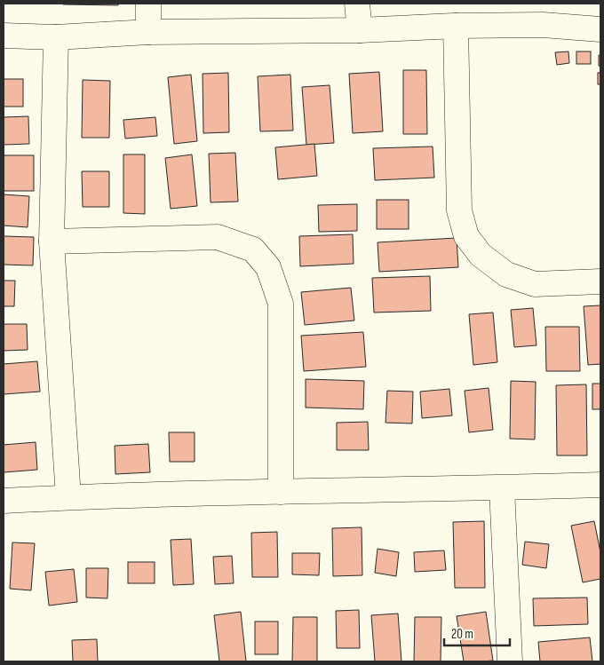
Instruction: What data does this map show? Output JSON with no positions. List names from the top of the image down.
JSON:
{
  "scale_bar": "20 m"
}
